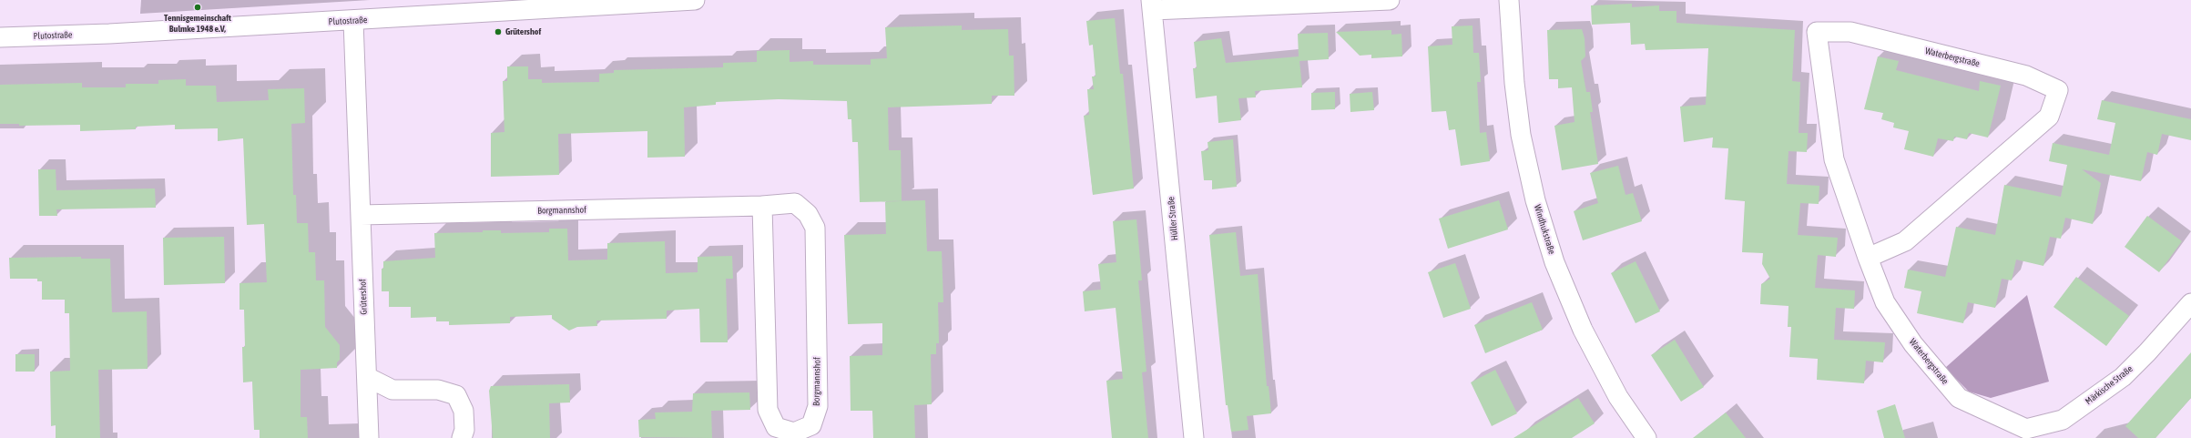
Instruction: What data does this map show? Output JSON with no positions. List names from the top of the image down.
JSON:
{
  "streets": {
    "street": [
      "Plutostraße",
      "Waterbergstraße",
      "Borgmannshof",
      "Hüller Straße",
      "Windhukstraße",
      "Grütershof",
      "Märkische Straße"
    ]
  },
  "crossings": [
    ["Plutostraße", "Grütershof"],
    ["Waterbergstraße", "Märkische Straße"],
    ["Borgmannshof", "Grütershof"]
  ],
  "places": ["Tennisgemeinschaft Bulmke 1948 e.V,", "Grütershof"]
}
